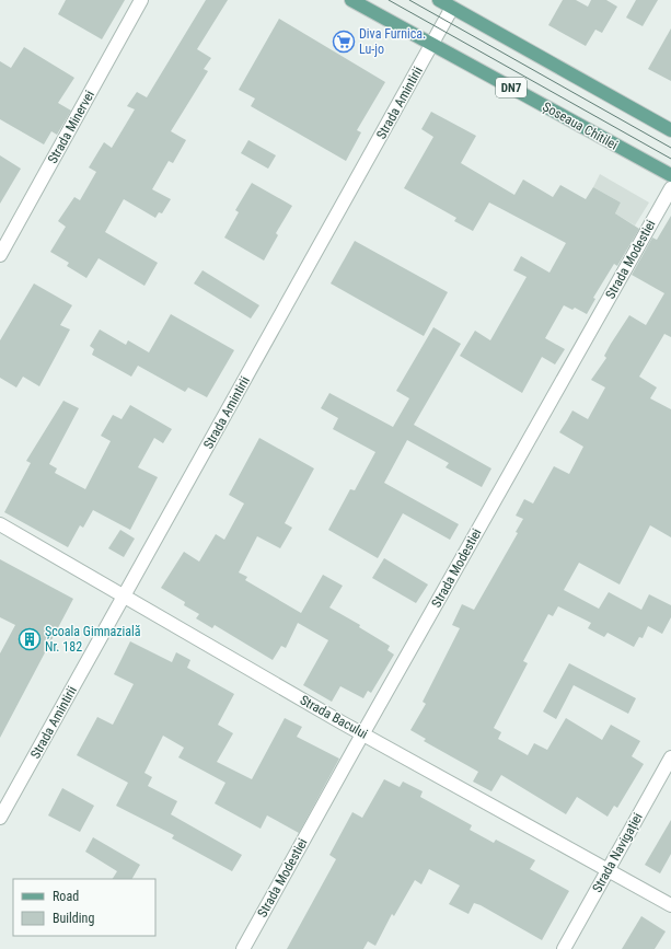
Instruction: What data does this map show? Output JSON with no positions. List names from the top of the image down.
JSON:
{
  "streets": {
    "main road": ["DN7", "Șoseaua Chitilei"],
    "street": [
      "Strada Amintirii",
      "Strada Minervei",
      "Strada Modestiei",
      "Strada Bacului",
      "Strada Navigației"
    ]
  },
  "crossings": [
    ["Strada Amintirii", "Șoseaua Chitilei"],
    ["Strada Amintirii", "Strada Bacului"],
    ["Strada Modestiei", "Strada Bacului"],
    ["Strada Bacului", "Strada Navigației"]
  ],
  "places": {
    "supermarket": ["Diva Furnica. Lu-jo"],
    "building": ["Școala Gimnazială Nr. 182"]
  },
  "legend": ["Road", "Building"]
}
